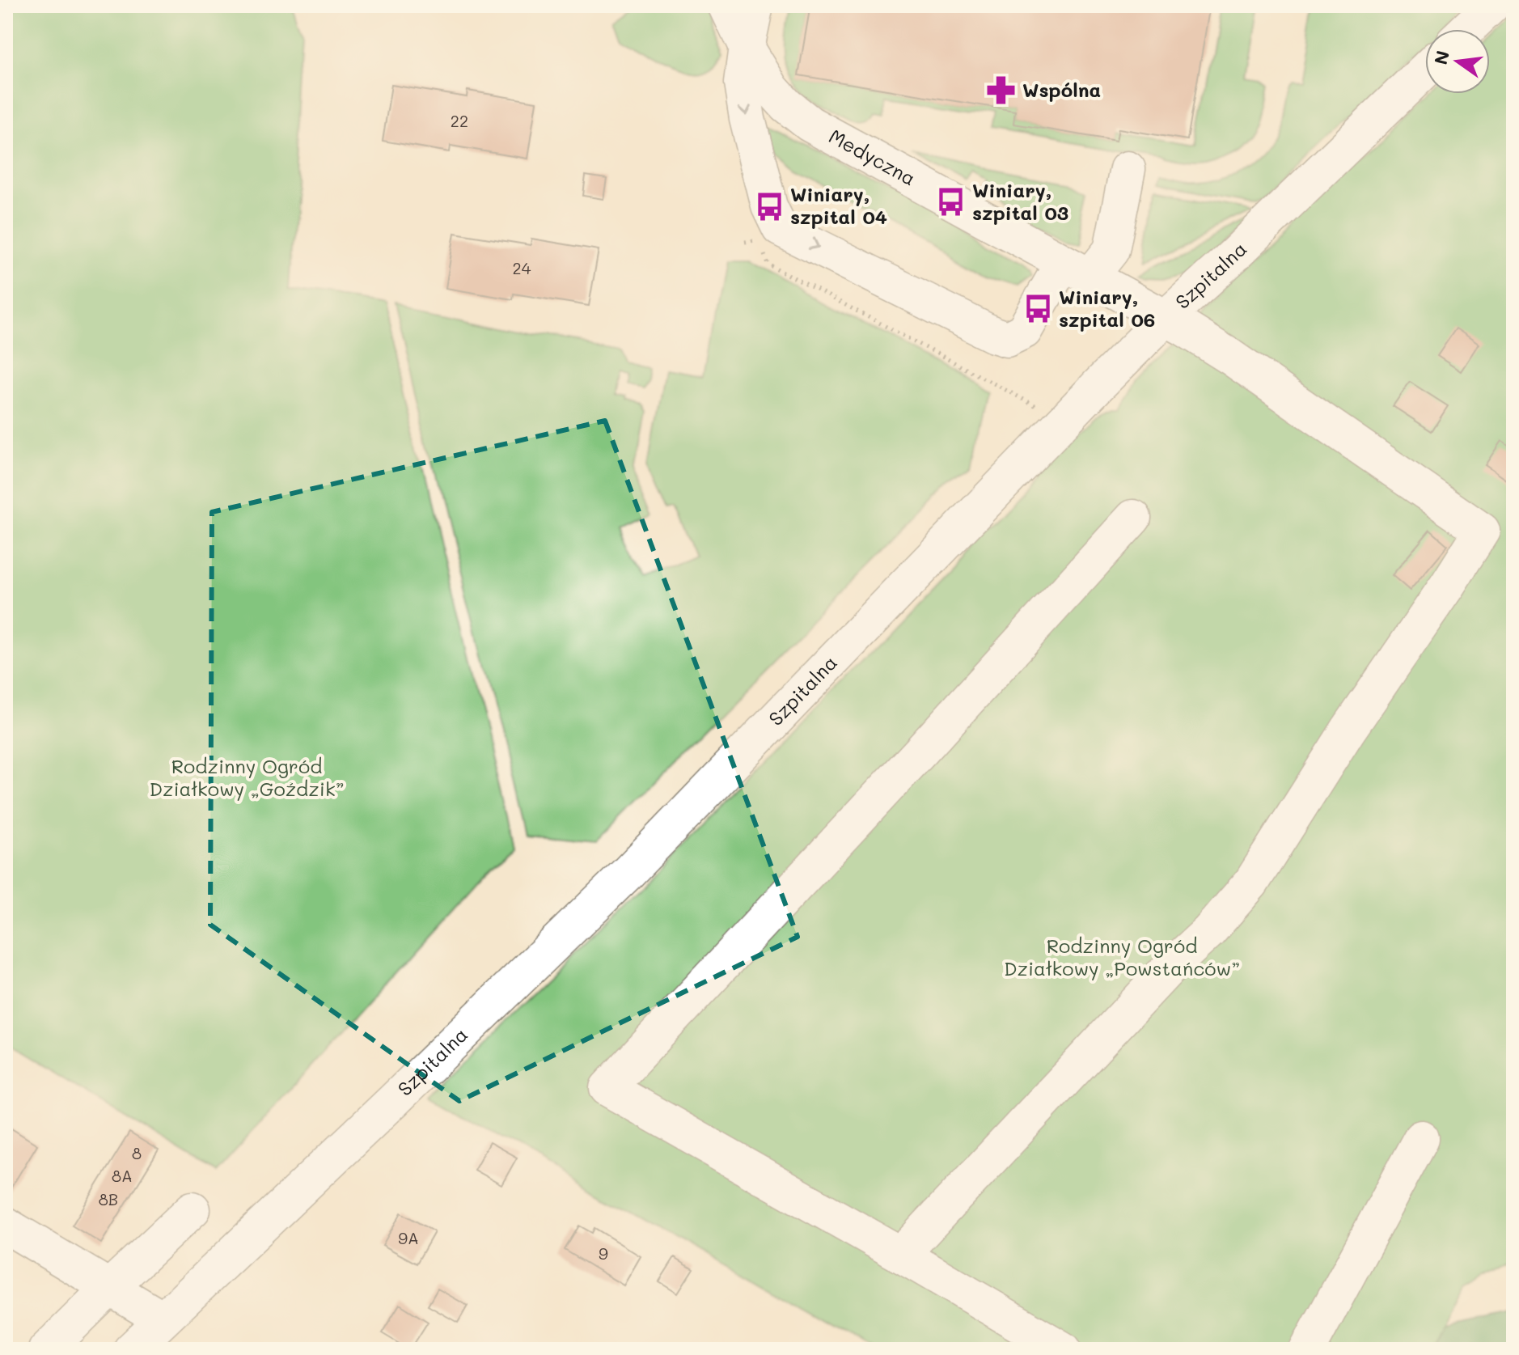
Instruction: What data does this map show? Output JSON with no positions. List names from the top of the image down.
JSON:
{
  "streets": {
    "street": ["Medyczna", "Szpitalna"]
  },
  "crossings": [
    ["Medyczna", "Szpitalna"]
  ],
  "parks": ["Rodzinny Ogród Działkowy „Goździk”", "Rodzinny Ogród Działkowy „Powstańców”"],
  "places": {
    "pharmacy": ["Wspólna"],
    "bus stop": ["Winiary, szpital 03", "Winiary, szpital 04", "Winiary, szpital 06"]
  },
  "house_numbers": [
    "22",
    "24",
    "8",
    "8A",
    "8B",
    "9A",
    "9"
  ],
  "north": "left"
}
